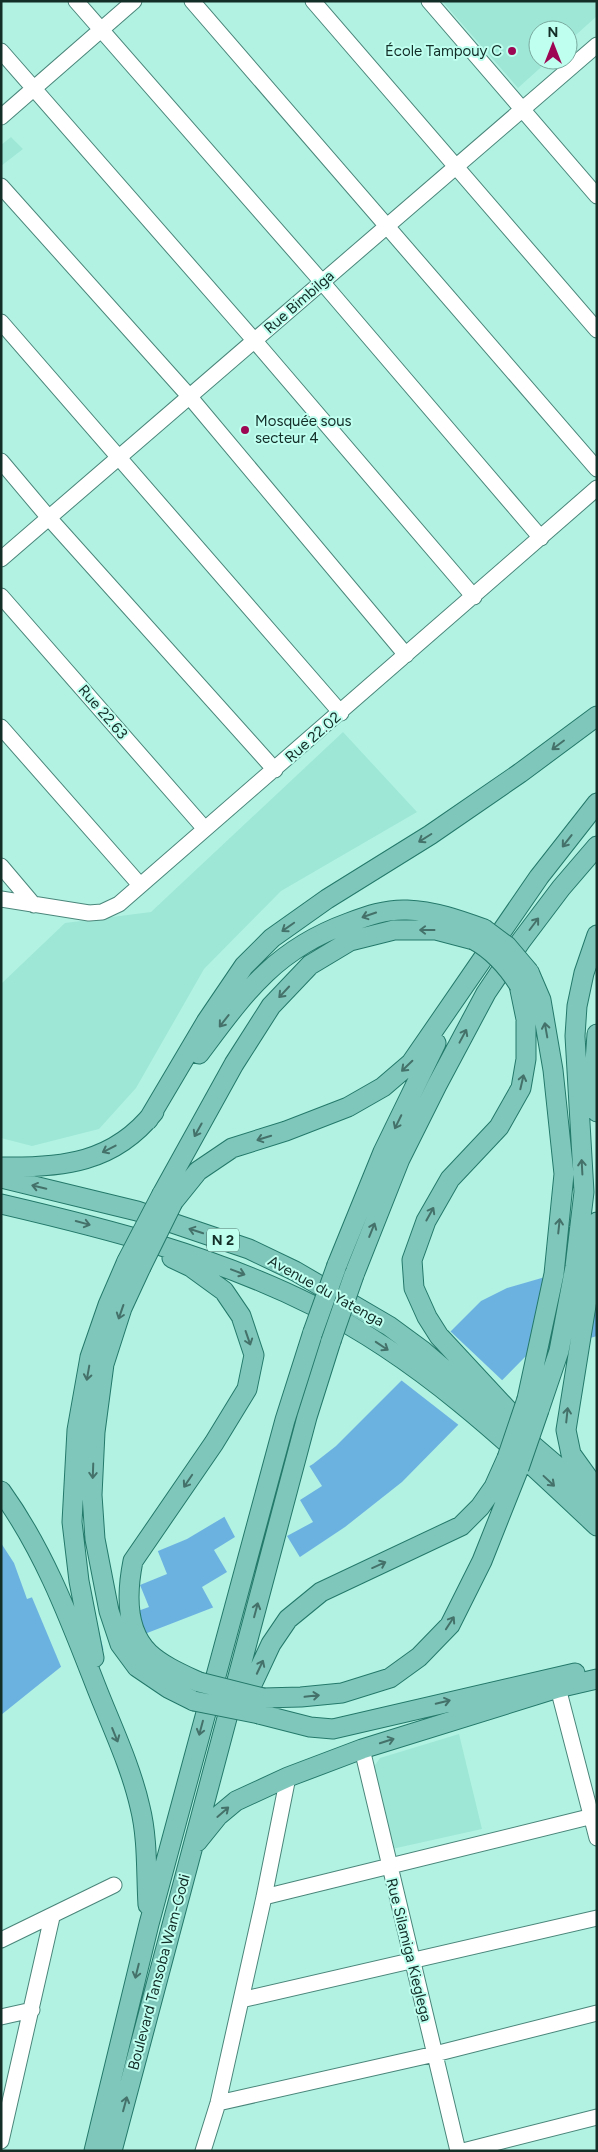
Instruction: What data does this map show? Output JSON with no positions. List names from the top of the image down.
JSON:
{
  "streets": {
    "main road": ["N 2", "Avenue du Yatenga", "Boulevard Tansoba Wam-Godi"],
    "street": [
      "Rue Bimbilga",
      "Rue 22.63",
      "Rue 22.02",
      "Rue Silamiga Kieglega"
    ]
  },
  "crossings": [
    ["Rue 22.63", "Rue 22.02"]
  ],
  "places": ["École Tampouy C", "Mosquée sous secteur 4"],
  "north": "top"
}
